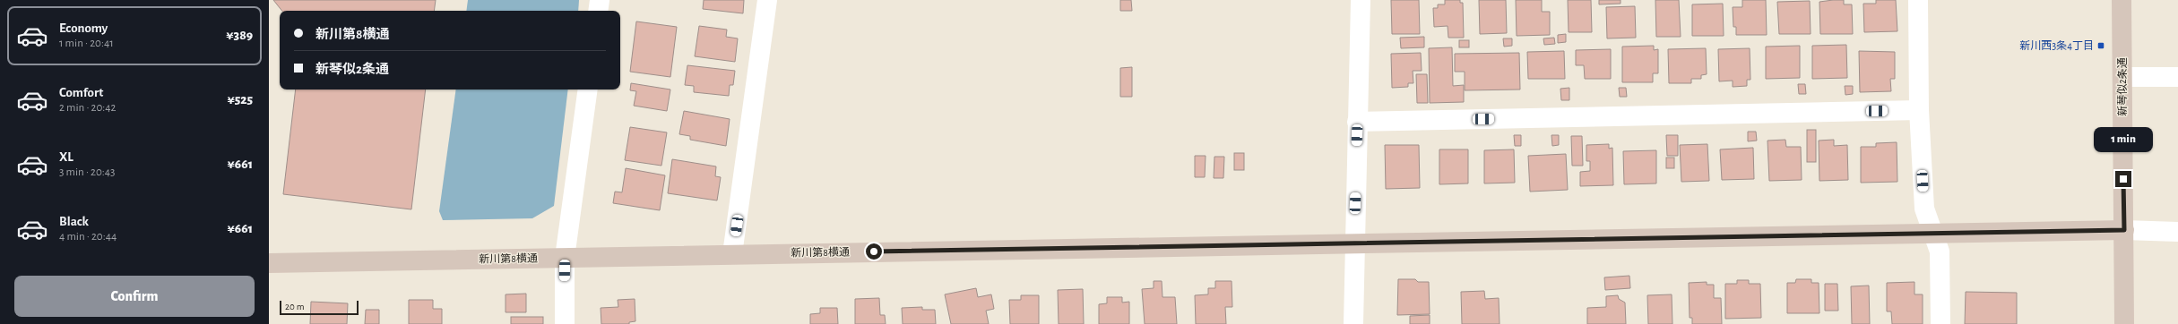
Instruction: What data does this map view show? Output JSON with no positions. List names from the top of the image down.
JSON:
{
  "streets": {
    "street": ["新琴似2条通", "新川第8横通"]
  },
  "crossings": [
    ["新琴似2条通", "新川第8横通"]
  ],
  "places": {
    "transit": ["新川西3条4丁目"]
  },
  "scale_bar": "20 m",
  "page": {
    "list": [
      {
        "name": "Economy",
        "note": "1 min · 20:41",
        "value": "¥389"
      },
      {
        "name": "Comfort",
        "note": "2 min · 20:42",
        "value": "¥525"
      },
      {
        "name": "XL",
        "note": "3 min · 20:43",
        "value": "¥661"
      },
      {
        "name": "Black",
        "note": "4 min · 20:44",
        "value": "¥661"
      }
    ],
    "banner": ["新川第8横通", "新琴似2条通"],
    "bubble": "1 min",
    "buttons": "Confirm",
    "scale": "20 m"
  }
}
